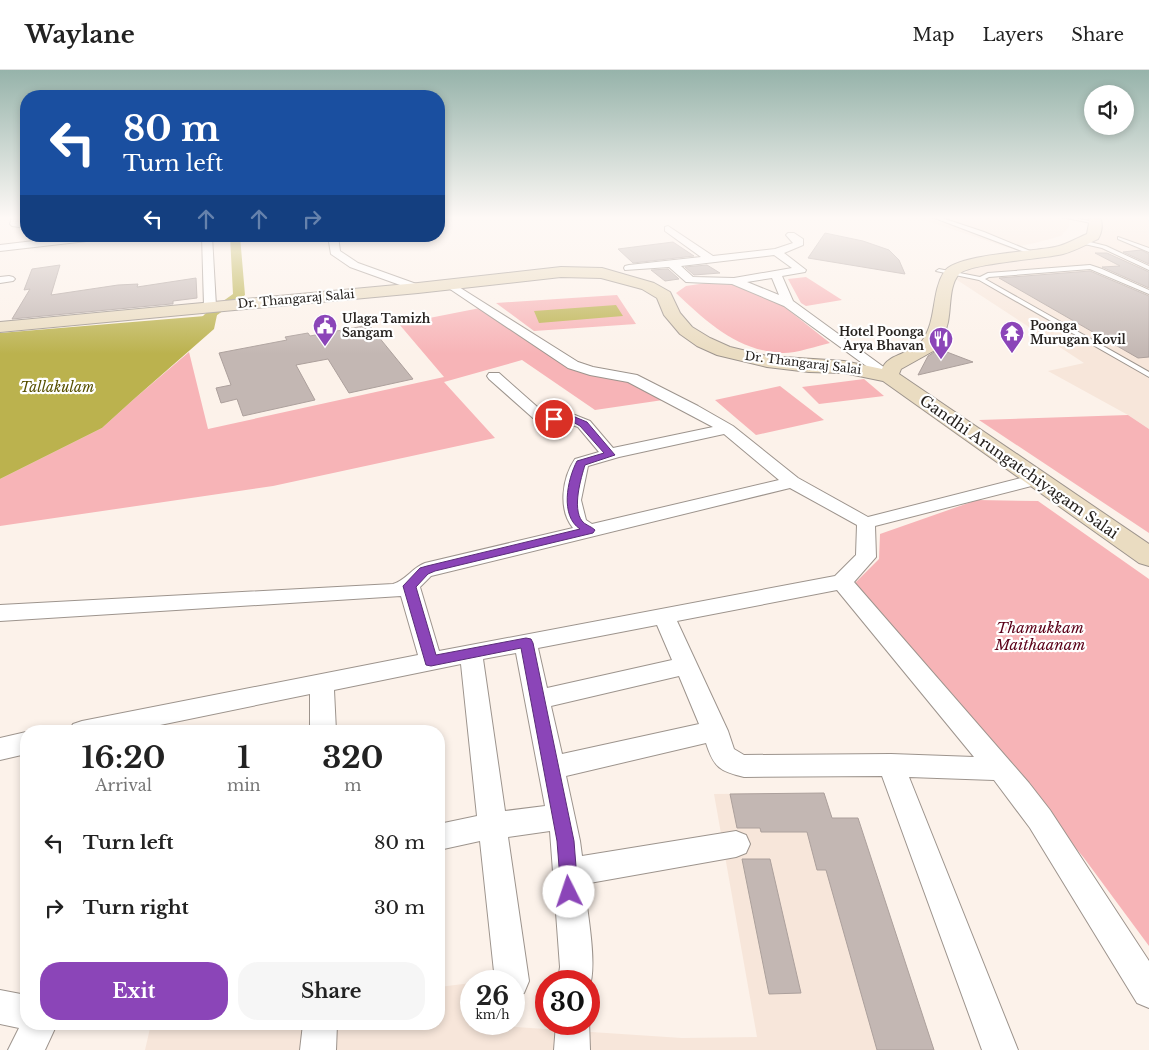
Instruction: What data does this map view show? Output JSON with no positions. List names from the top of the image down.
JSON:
{
  "streets": {
    "street": ["Dr. Thangaraj Salai", "Gandhi Arungatchiyagam Salai"]
  },
  "crossings": [
    ["Dr. Thangaraj Salai", "Gandhi Arungatchiyagam Salai"]
  ],
  "water": ["Tallakulam"],
  "parks": ["Thamukkam Maithaanam"],
  "places": {
    "public building": ["Ulaga Tamizh Sangam"],
    "temple": ["Poonga Murugan Kovil"],
    "restaurant": ["Hotel Poonga Arya Bhavan"]
  },
  "page": {
    "header": "Waylane",
    "nav": ["Map", "Layers", "Share"],
    "turn": ["80 m", "Turn left"],
    "eta": [
      "16:20",
      "Arrival",
      "1",
      "min",
      "320",
      "m"
    ],
    "list": [
      {
        "name": "Turn left",
        "value": "80 m"
      },
      {
        "name": "Turn right",
        "value": "30 m"
      }
    ],
    "buttons": ["Exit", "Share"],
    "speed": "26 km/h",
    "limit": "30"
  }
}
